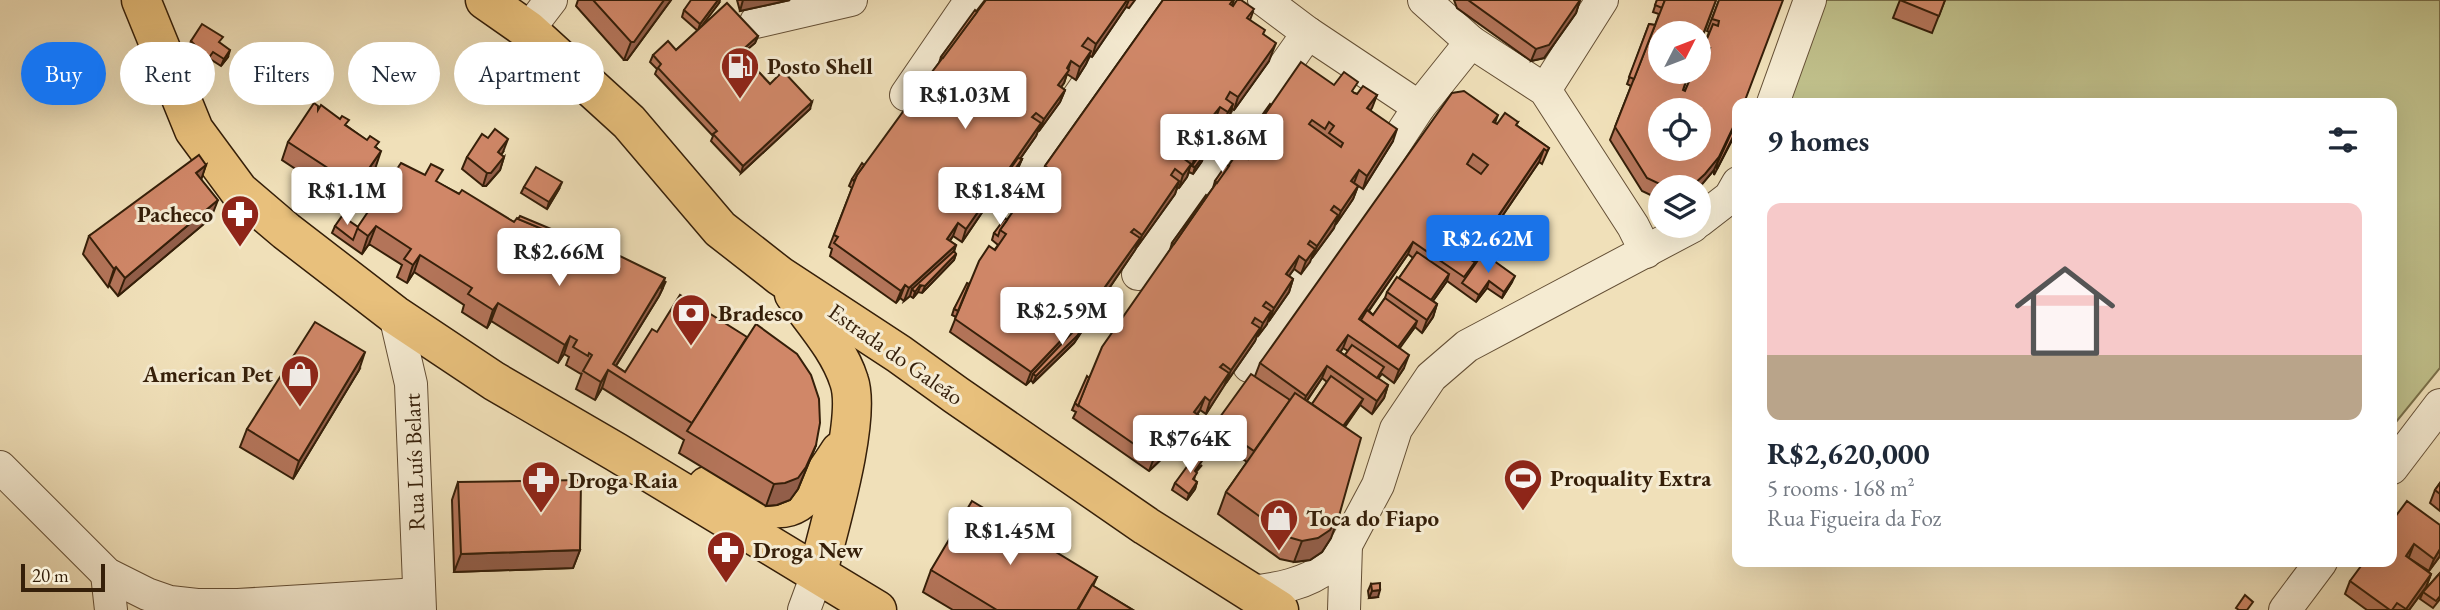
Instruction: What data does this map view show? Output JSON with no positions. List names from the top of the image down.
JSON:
{
  "streets": {
    "main road": ["Estrada do Galeão"],
    "street": ["Rua Luís Belart"]
  },
  "places": {
    "fuel station": ["Posto Shell"],
    "pharmacy": ["Pacheco", "Droga Raia", "Droga New"],
    "bank": ["Bradesco"],
    "shop": ["American Pet", "Toca do Fiapo"],
    "sports": ["Proquality Extra"]
  },
  "scale_bar": "20 m",
  "north": "top right",
  "page": {
    "chip": [
      "Buy",
      "Rent",
      "Filters",
      "New",
      "Apartment"
    ],
    "price": [
      "R$1.03M",
      "R$1.86M",
      "R$1.1M",
      "R$1.84M",
      "R$2.62M",
      "R$2.66M",
      "R$2.59M",
      "R$764K",
      "R$1.45M"
    ],
    "heading": "9 homes",
    "list": [
      {
        "name": "R$2,620,000",
        "note": "5 rooms · 168 m² · Rua Figueira da Foz"
      }
    ],
    "scale": "20 m"
  }
}
